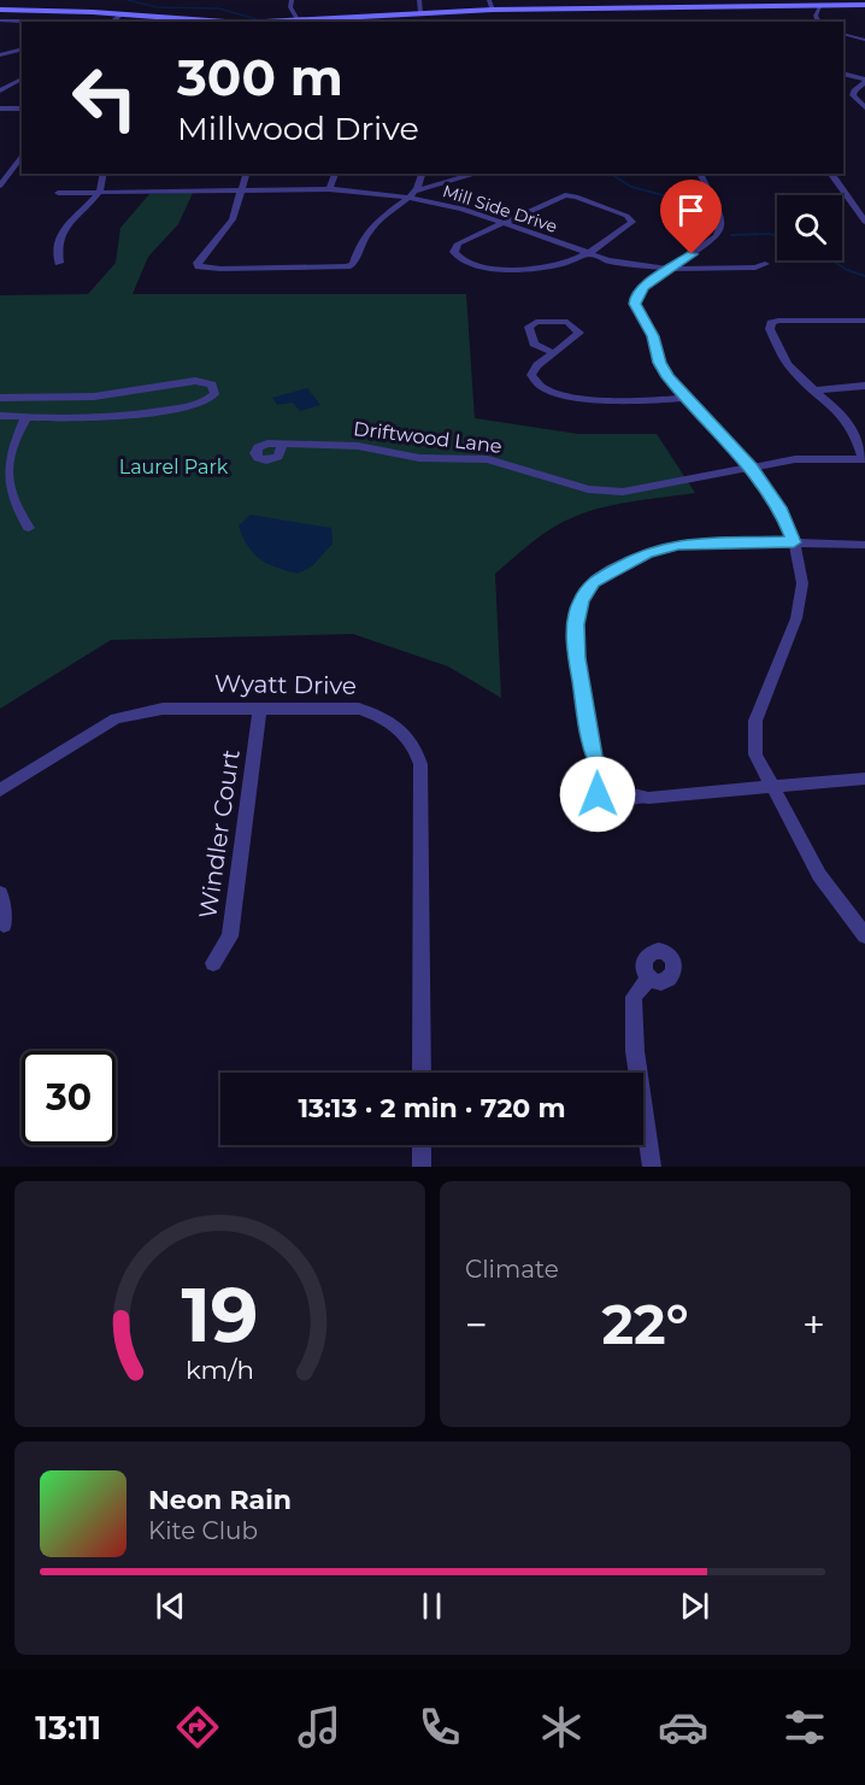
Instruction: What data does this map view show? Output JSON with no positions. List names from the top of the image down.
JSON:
{
  "streets": {
    "street": [
      "Mill Side Drive",
      "Driftwood Lane",
      "Wyatt Drive",
      "Windler Court"
    ]
  },
  "crossings": [
    ["Wyatt Drive", "Windler Court"]
  ],
  "parks": ["Laurel Park"],
  "page": {
    "turn": ["300 m", "Millwood Drive"],
    "limit": "30",
    "trip": "13:13 · 2 min · 720 m",
    "tile": "Climate",
    "heat": ["−", "22°", "+"],
    "song": ["Neon Rain", "Kite Club"],
    "tabs": "13:11",
    "gauge": ["19", "km/h"]
  }
}
